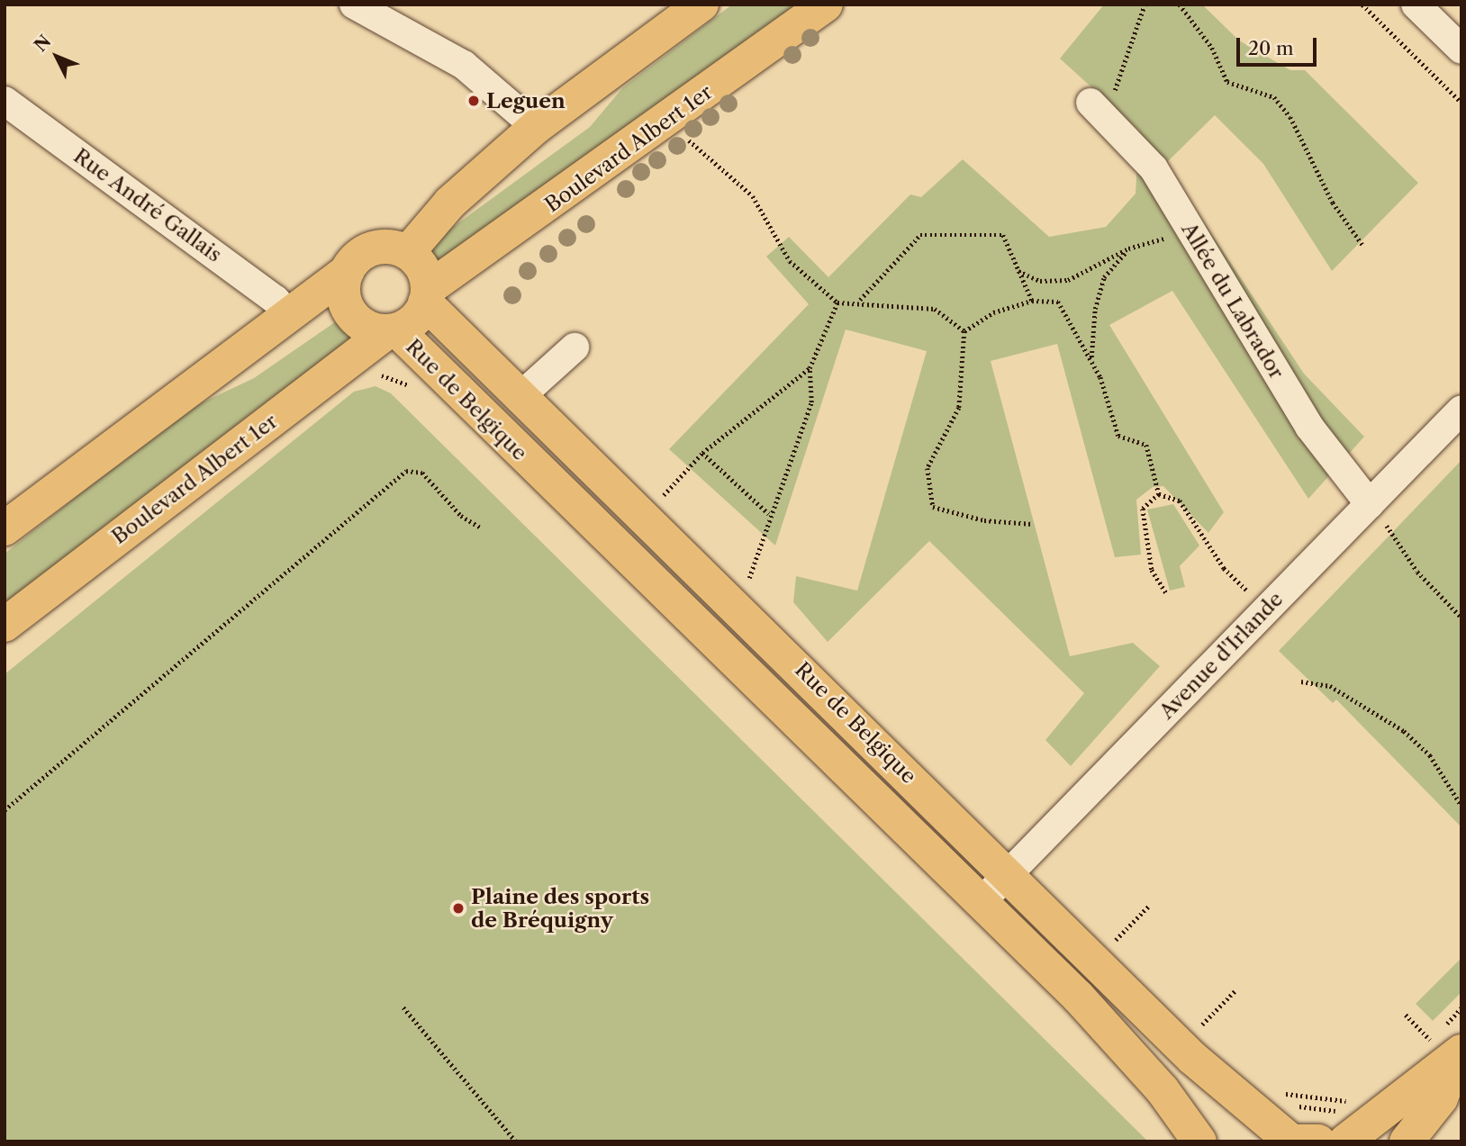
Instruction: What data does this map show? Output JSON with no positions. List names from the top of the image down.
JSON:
{
  "streets": {
    "main road": ["Boulevard Albert 1er", "Rue de Belgique"],
    "street": ["Rue André Gallais", "Allée du Labrador", "Avenue d'Irlande"]
  },
  "crossings": [
    ["Boulevard Albert 1er", "Rue de Belgique"],
    ["Allée du Labrador", "Avenue d'Irlande"],
    ["Rue de Belgique", "Avenue d'Irlande"]
  ],
  "places": ["Leguen", "Plaine des sports de Bréquigny"],
  "scale_bar": "20 m",
  "north": "top left"
}
